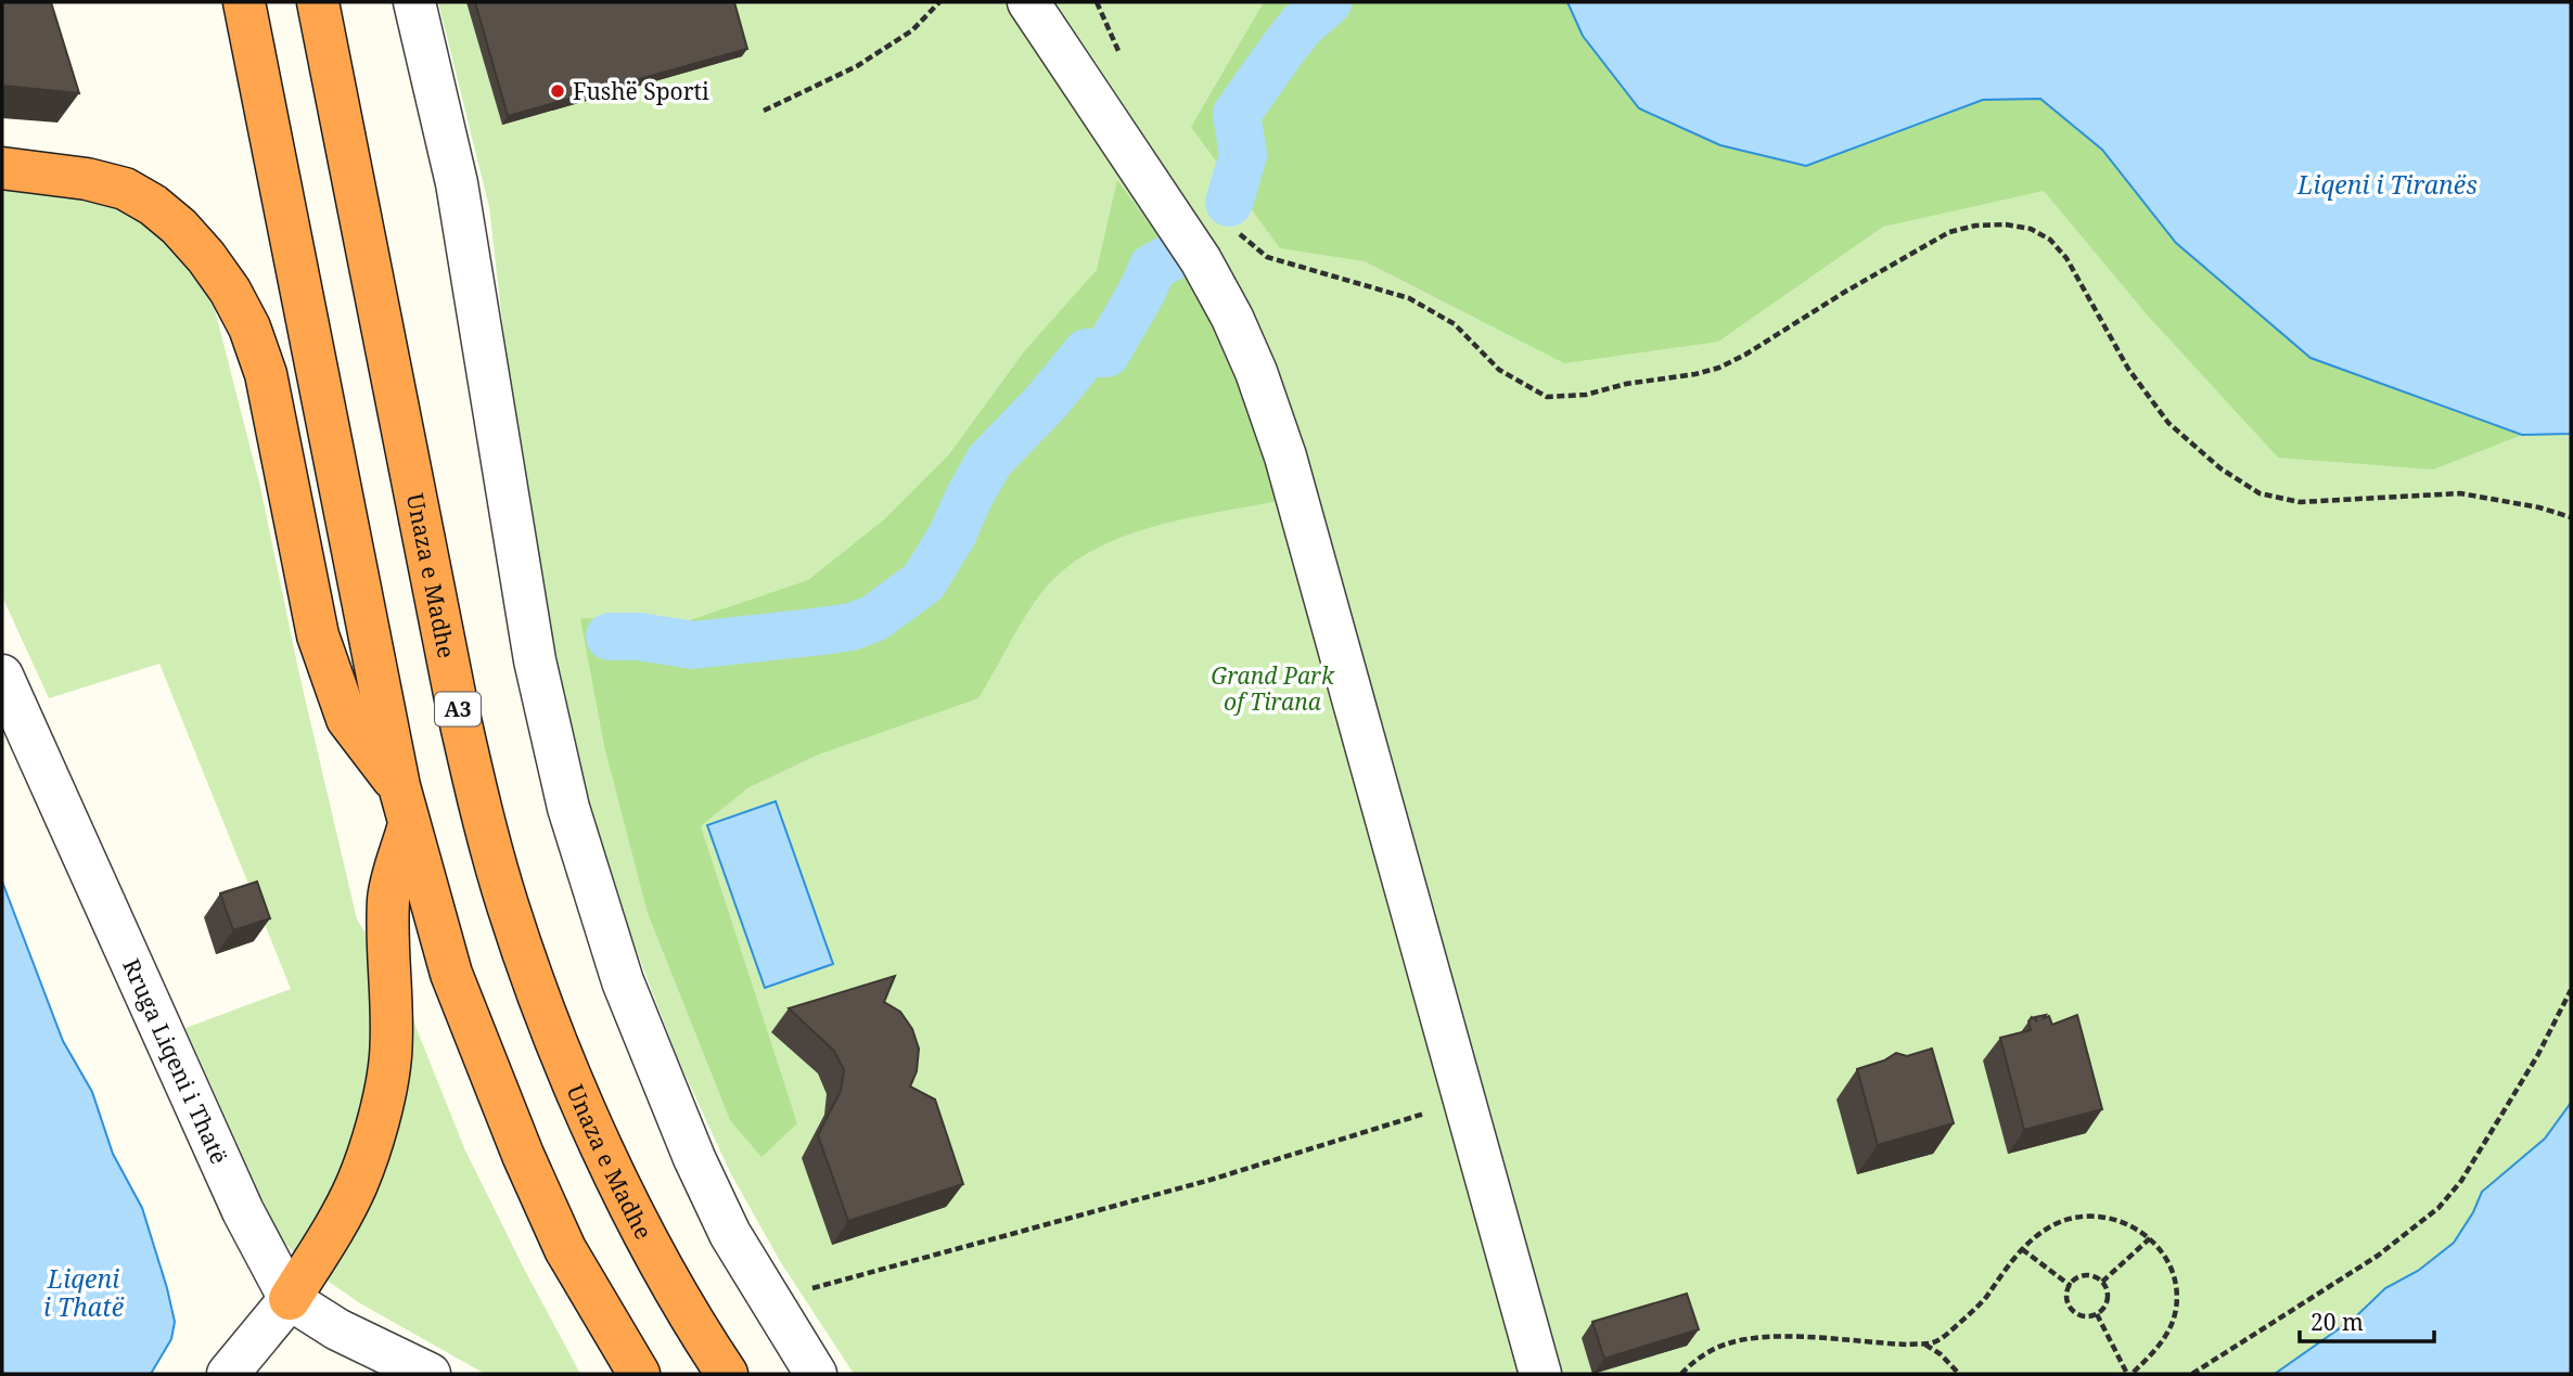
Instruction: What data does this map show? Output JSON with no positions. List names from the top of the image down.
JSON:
{
  "streets": {
    "highway": ["Unaza e Madhe", "A3"],
    "street": ["Rruga Liqeni i Thatë"]
  },
  "water": ["Liqeni i Tiranës", "Liqeni i Thatë"],
  "parks": ["Grand Park of Tirana"],
  "places": ["Fushë Sporti"],
  "scale_bar": "20 m"
}
